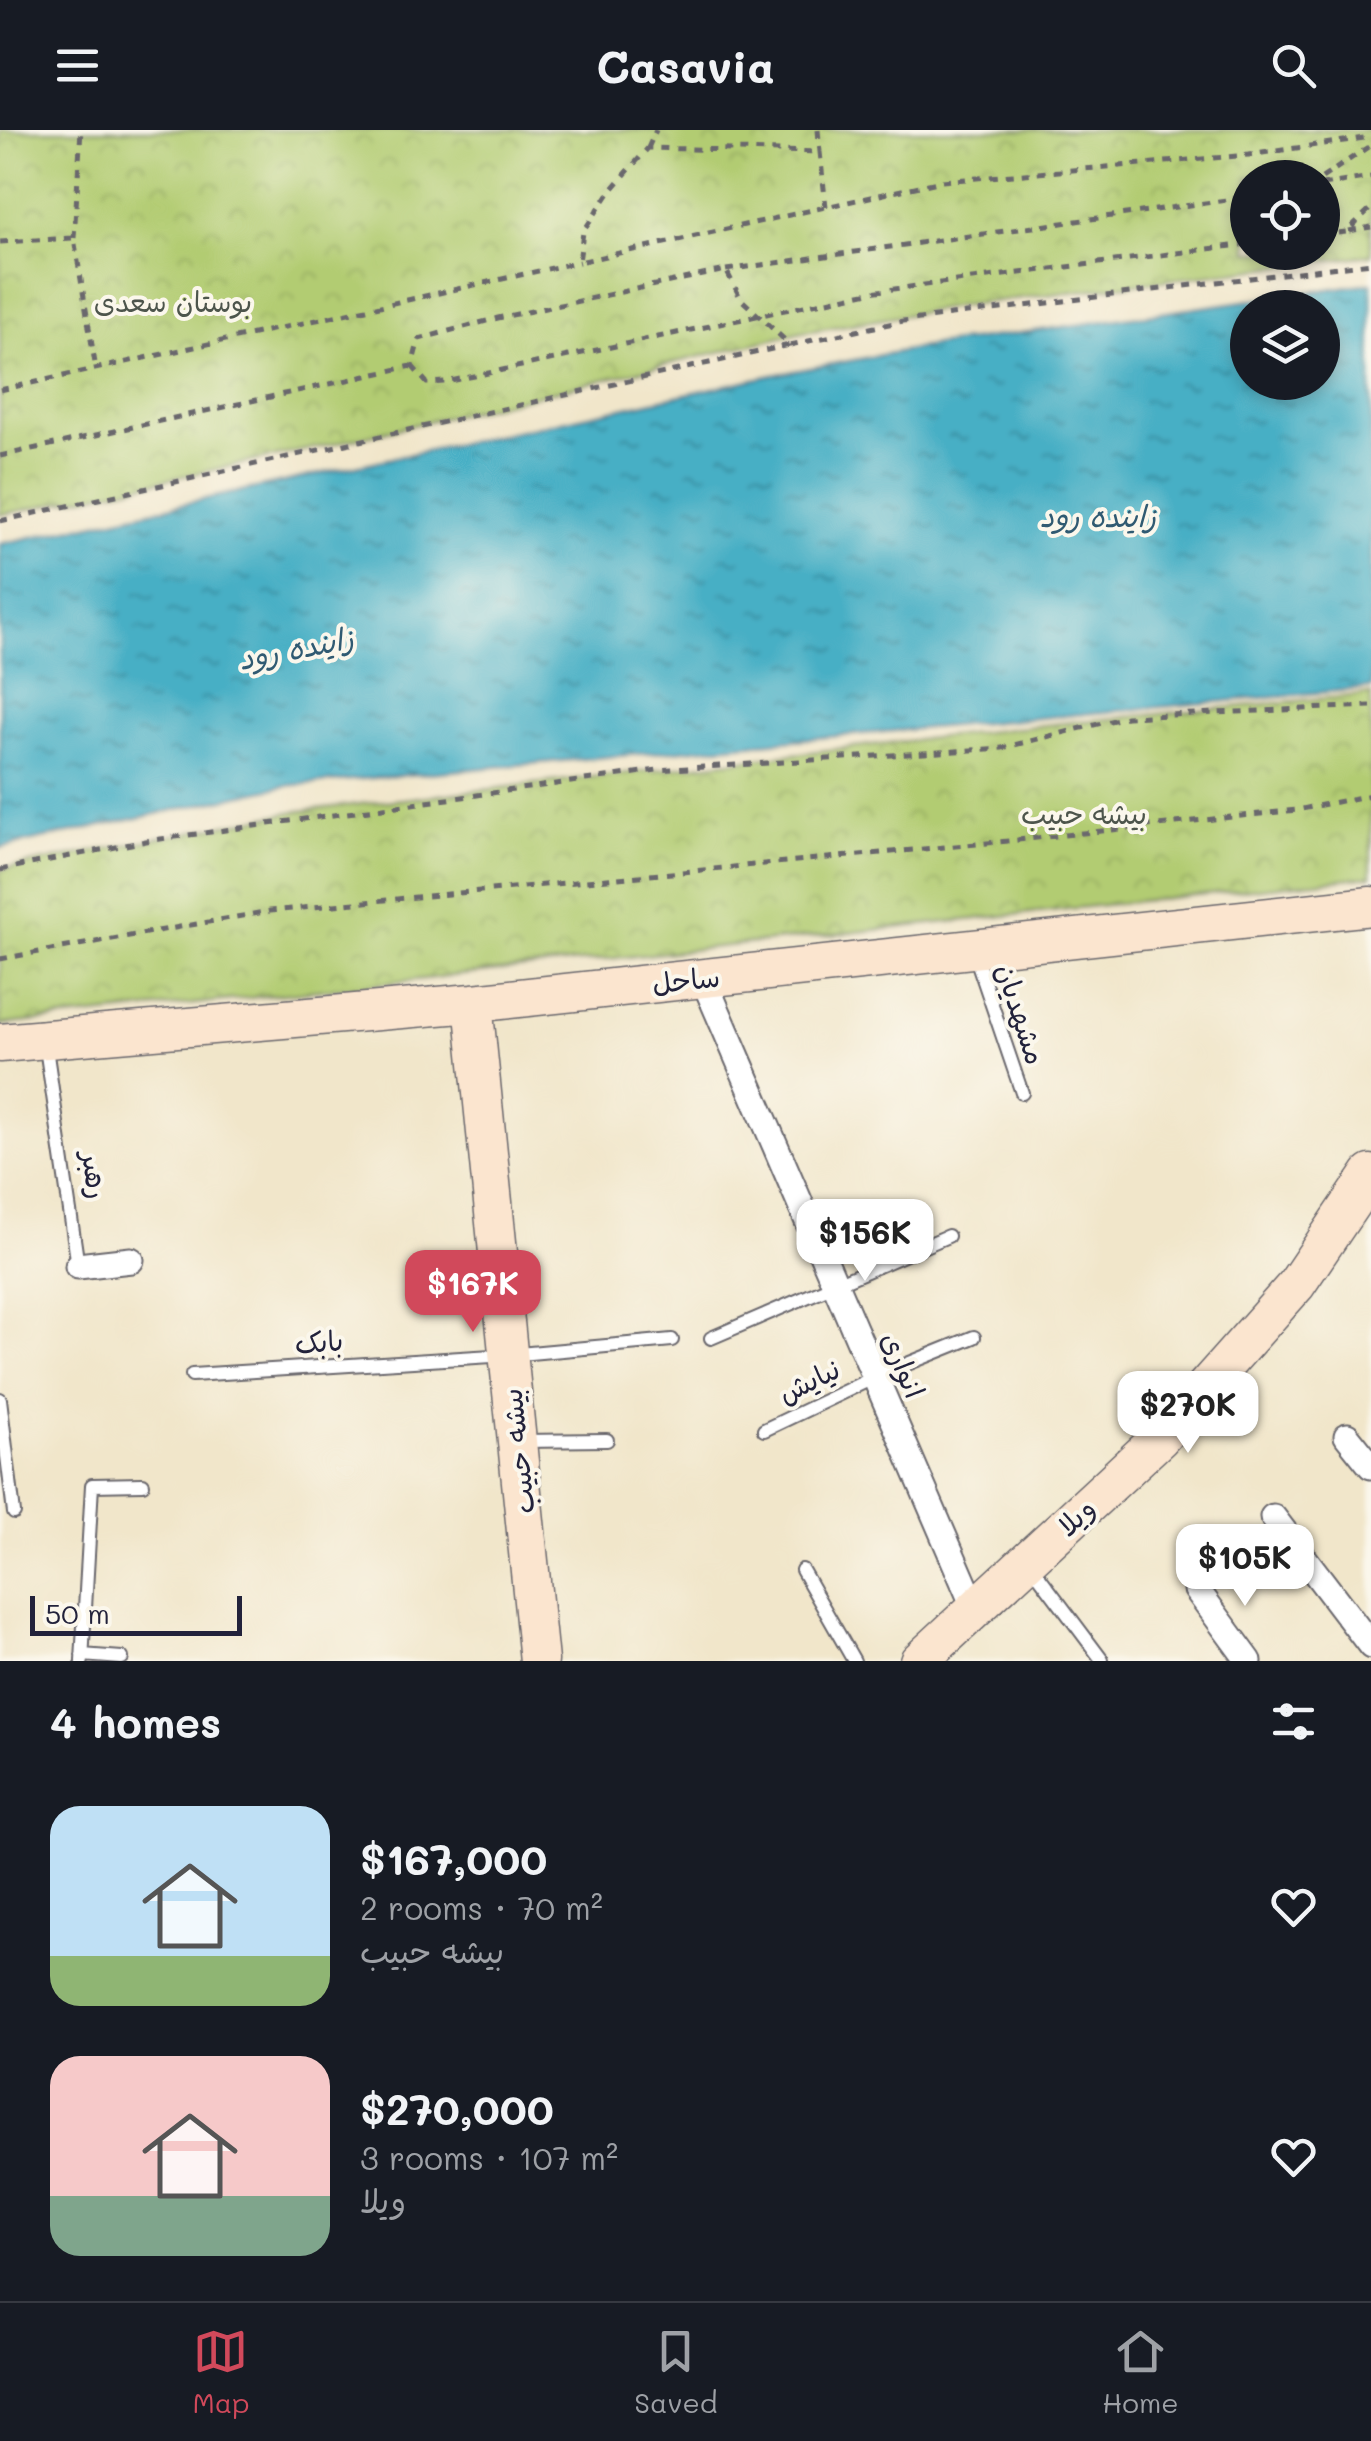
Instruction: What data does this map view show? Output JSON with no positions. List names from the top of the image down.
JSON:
{
  "streets": {
    "street": [
      "ساحل",
      "رهبر",
      "انواری",
      "بیشه حبیب",
      "ویلا"
    ],
    "lane": ["مشهدیان", "بابک", "نیایش"]
  },
  "crossings": [
    ["ساحل", "مشهدیان"],
    ["ساحل", "رهبر"],
    ["ساحل", "انواری"],
    ["ساحل", "بیشه حبیب"],
    ["بابک", "بیشه حبیب"],
    ["انواری", "نیایش"],
    ["انواری", "ویلا"]
  ],
  "water": ["زاینده رود"],
  "parks": ["بوستان سعدی", "بیشه حبیب"],
  "scale_bar": "50 m",
  "page": {
    "header": "Casavia",
    "price": [
      "$156K",
      "$167K",
      "$270K",
      "$105K"
    ],
    "scale": "50 m",
    "heading": "4 homes",
    "list": [
      {
        "name": "$167,000",
        "note": "2 rooms · 70 m² · بیشه حبیب"
      },
      {
        "name": "$270,000",
        "note": "3 rooms · 107 m² · ویلا"
      }
    ],
    "tabs": ["Map", "Saved", "Home"]
  }
}
